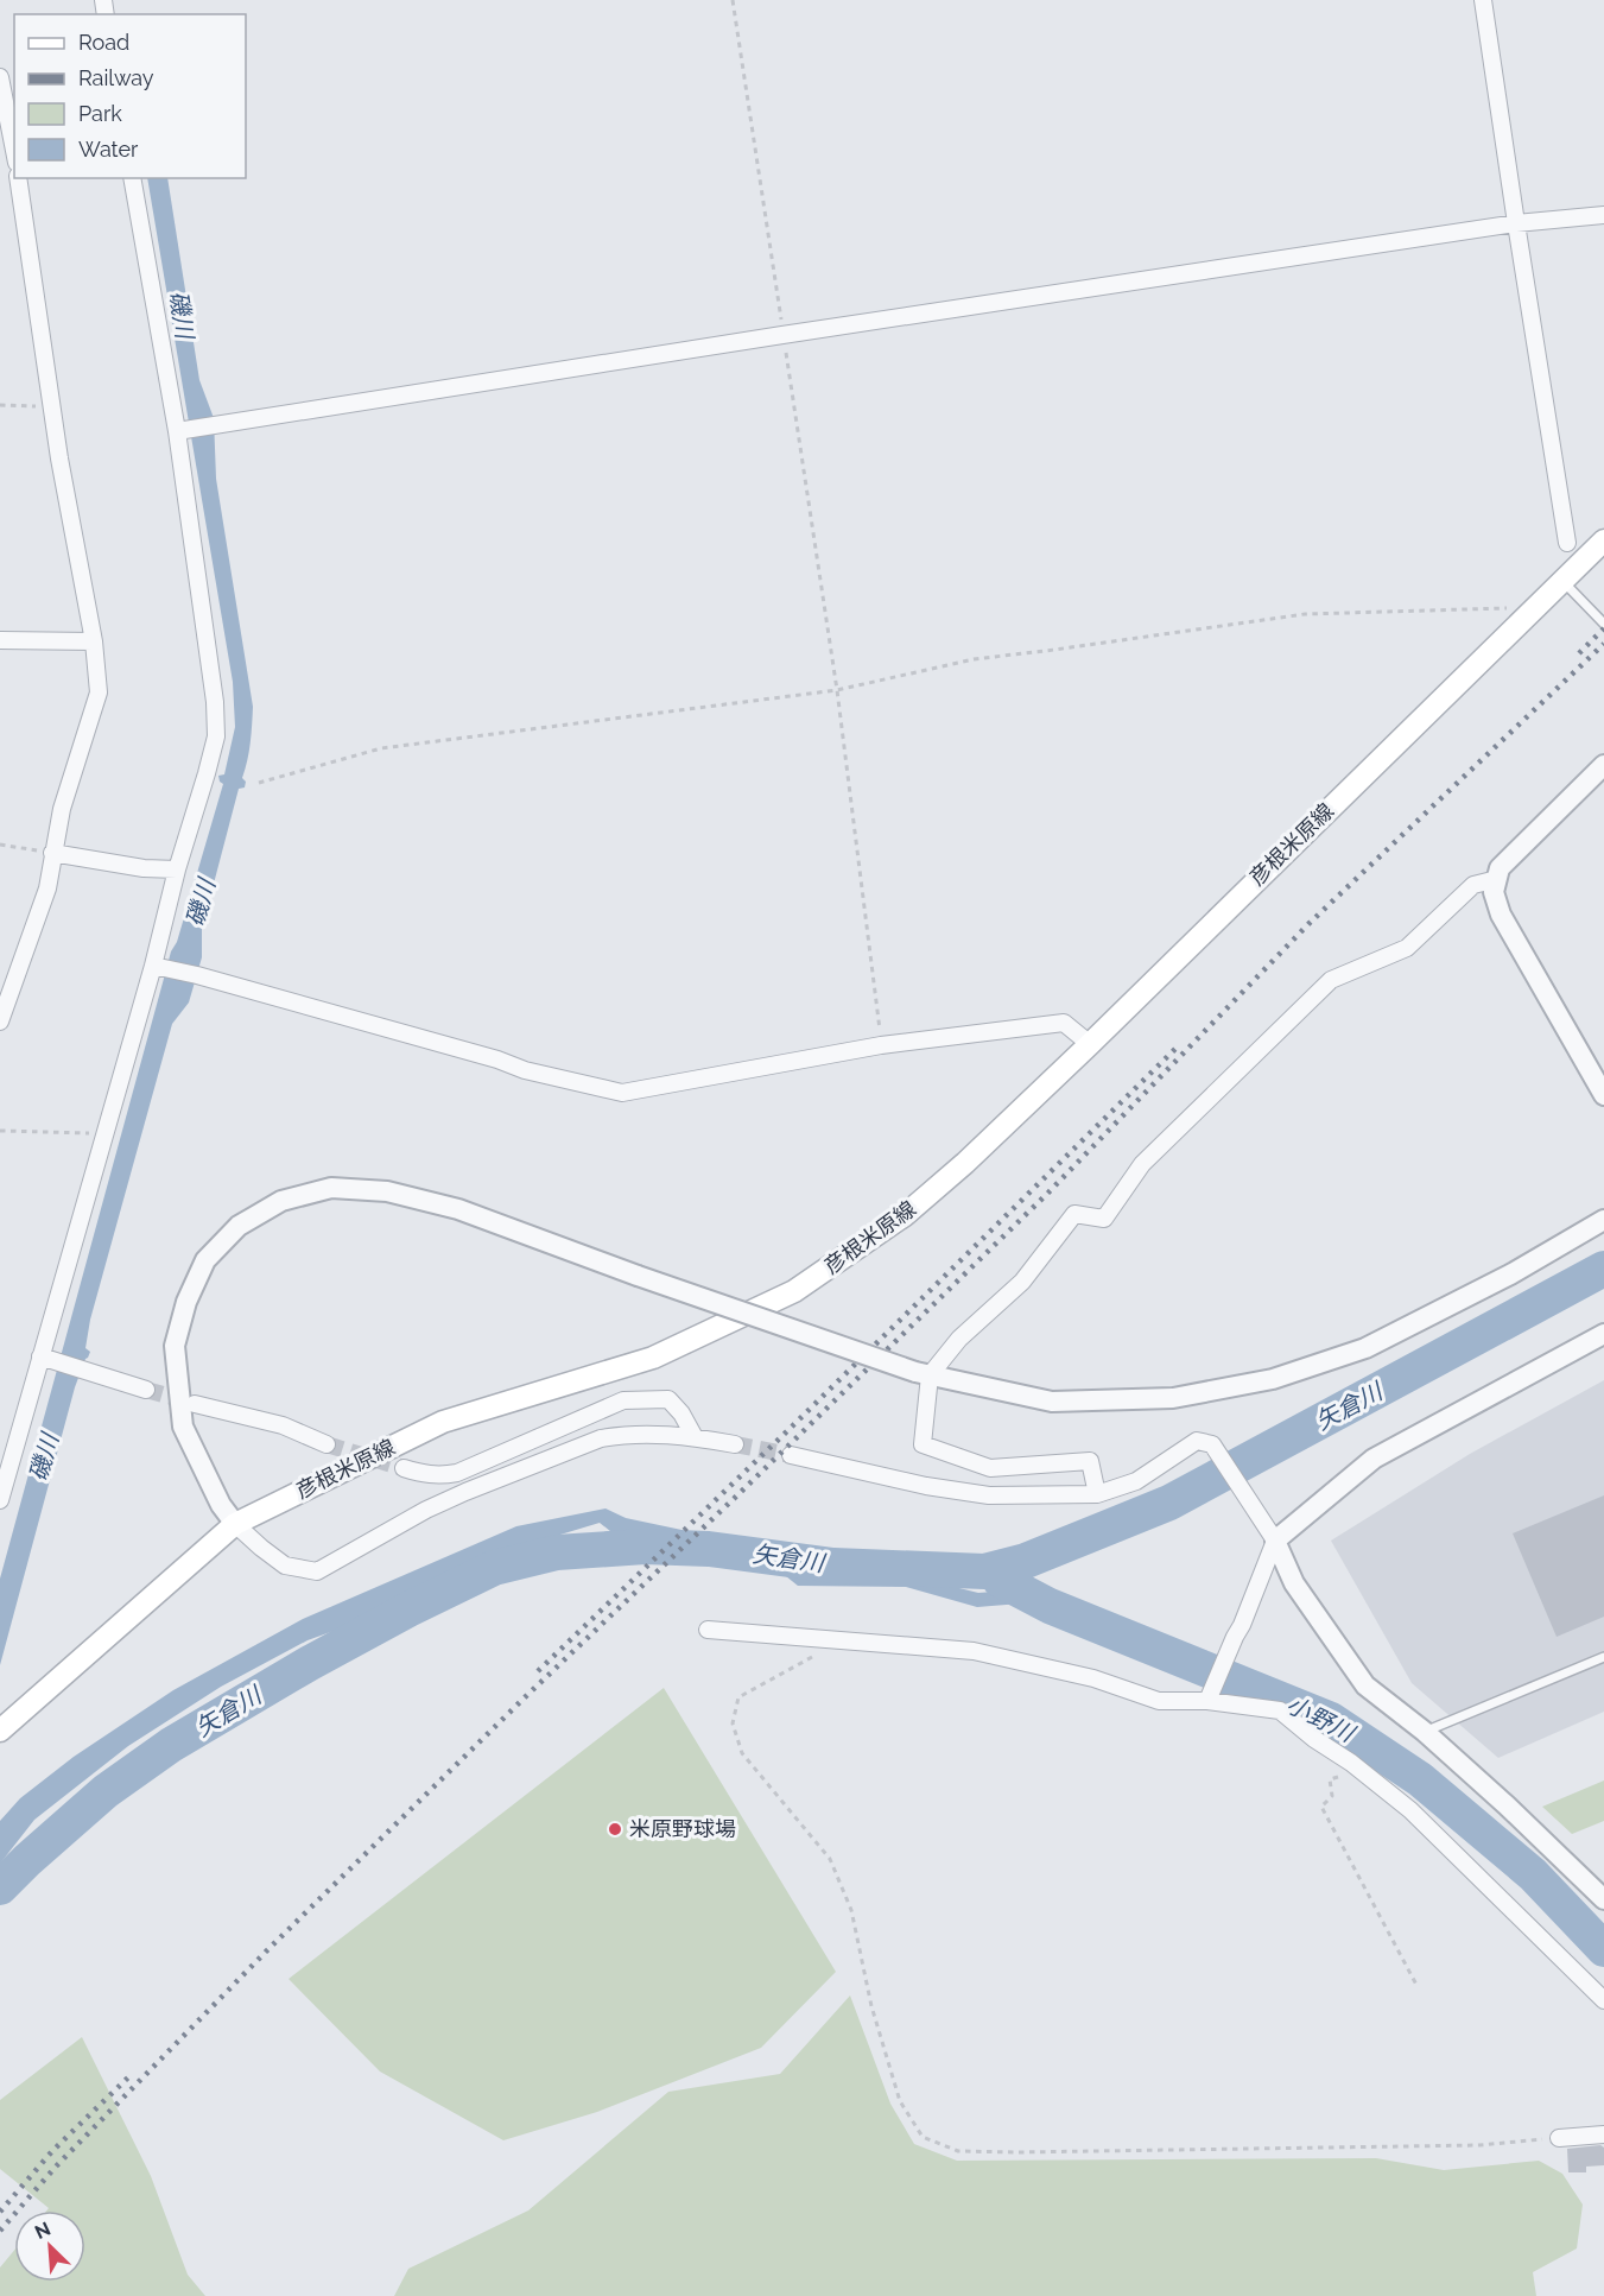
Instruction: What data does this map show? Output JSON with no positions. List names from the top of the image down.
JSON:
{
  "streets": {
    "main road": ["彦根米原線"]
  },
  "water": ["磯川", "矢倉川", "小野川"],
  "places": ["米原野球場"],
  "legend": [
    "Road",
    "Railway",
    "Park",
    "Water"
  ],
  "north": "top left"
}
